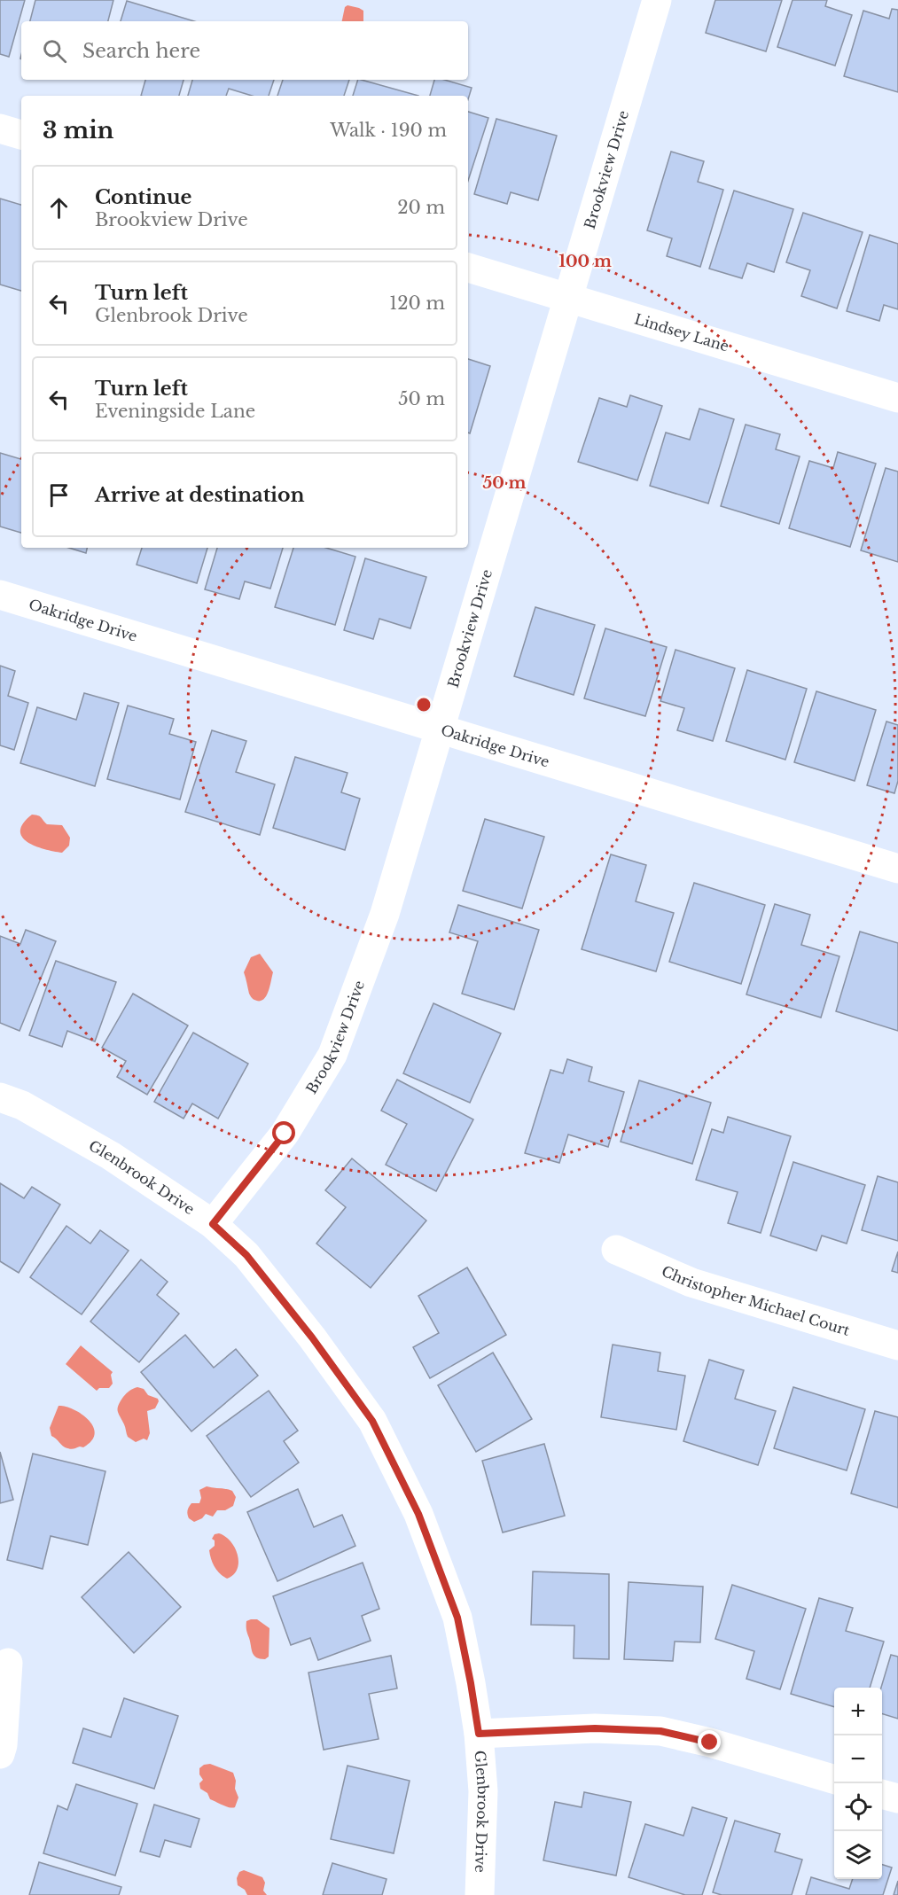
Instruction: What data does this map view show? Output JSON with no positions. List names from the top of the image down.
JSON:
{
  "streets": {
    "street": [
      "Brookview Drive",
      "Lindsey Lane",
      "Oakridge Drive",
      "Glenbrook Drive",
      "Christopher Michael Court"
    ]
  },
  "crossings": [
    ["Brookview Drive", "Lindsey Lane"],
    ["Brookview Drive", "Oakridge Drive"],
    ["Brookview Drive", "Glenbrook Drive"]
  ],
  "page": {
    "search": "Search here",
    "heading": ["3 min", "Walk · 190 m"],
    "list": [
      ["Continue", "Brookview Drive", "20 m"],
      ["Turn left", "Glenbrook Drive", "120 m"],
      ["Turn left", "Eveningside Lane", "50 m"],
      "Arrive at destination"
    ],
    "map_buttons": ["+", "−"]
  },
  "rings": ["100 m", "50 m"]
}
